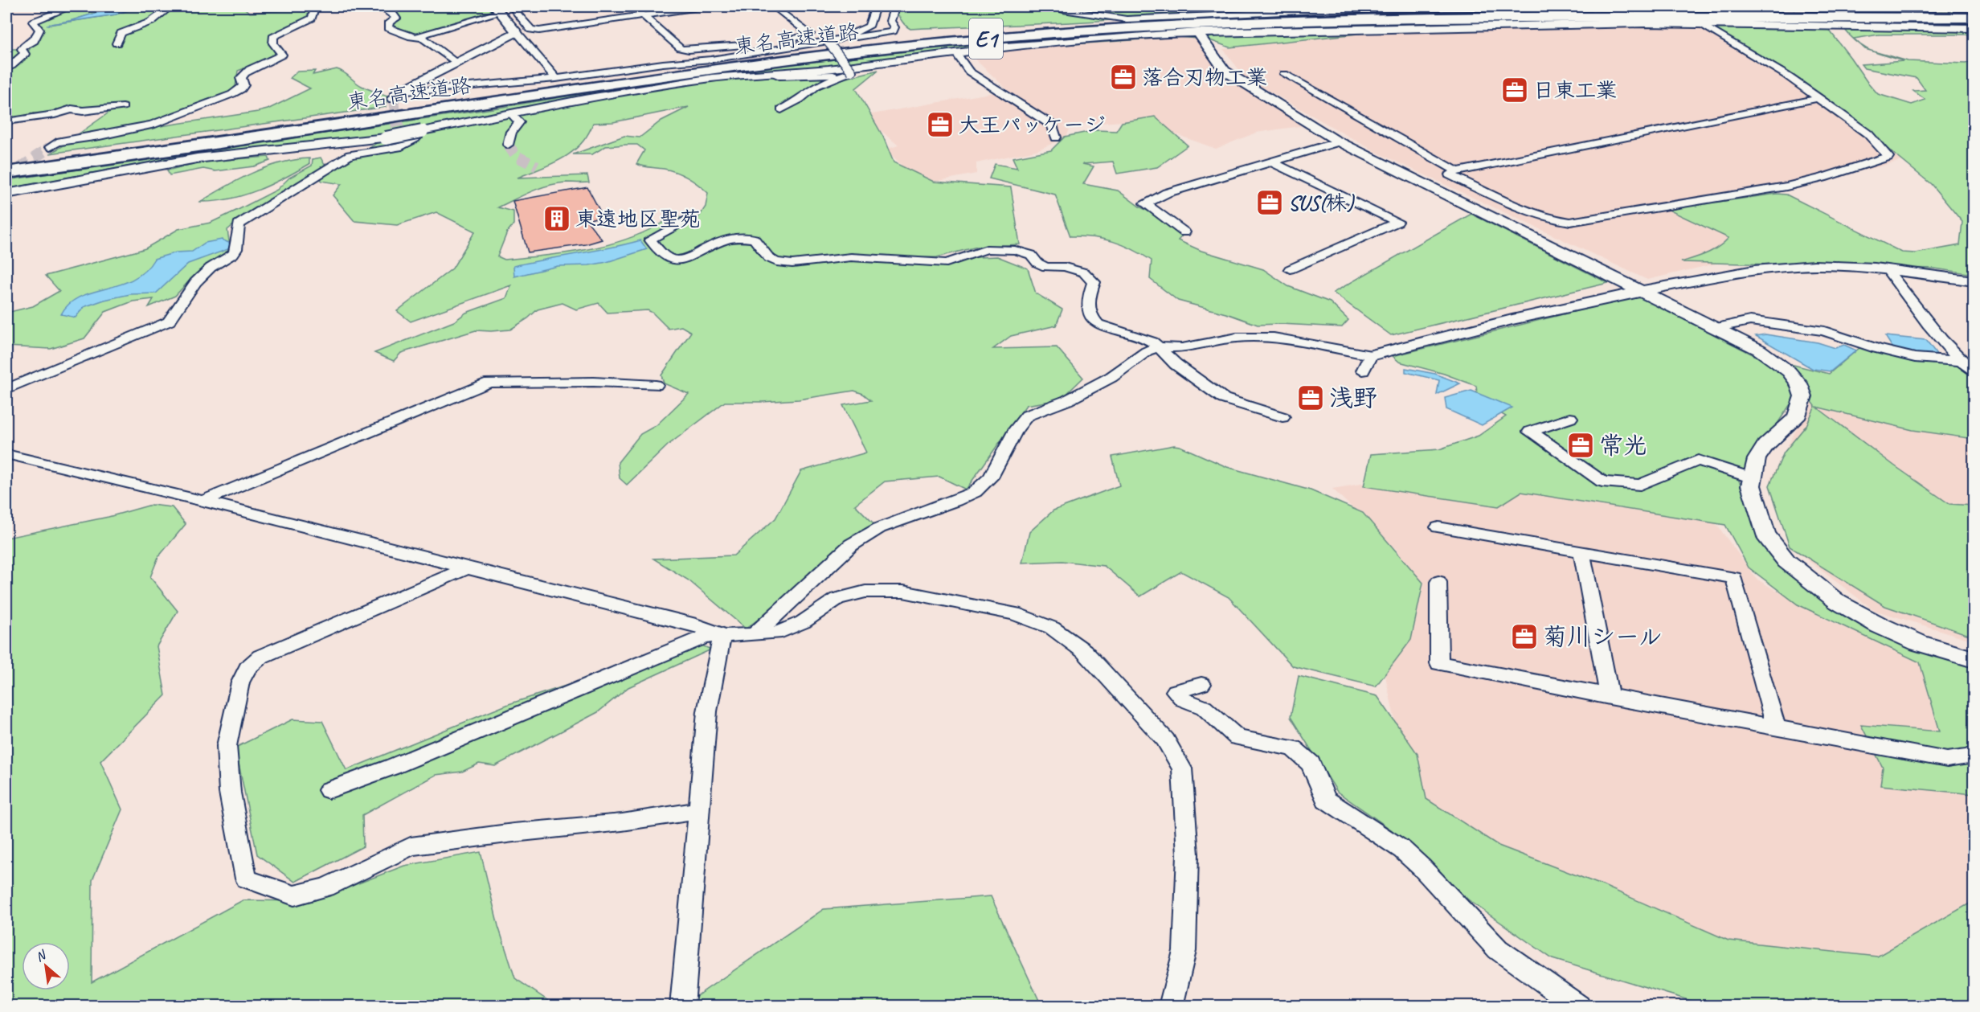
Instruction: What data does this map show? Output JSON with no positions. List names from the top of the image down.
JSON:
{
  "streets": {
    "highway": ["東名高速道路", "E1"]
  },
  "places": {
    "office": [
      "落合刃物工業",
      "日東工業",
      "大王パッケージ",
      "SUS(株)",
      "浅野",
      "常光",
      "菊川シール"
    ],
    "building": ["東遠地区聖苑"]
  },
  "north": "top left"
}
